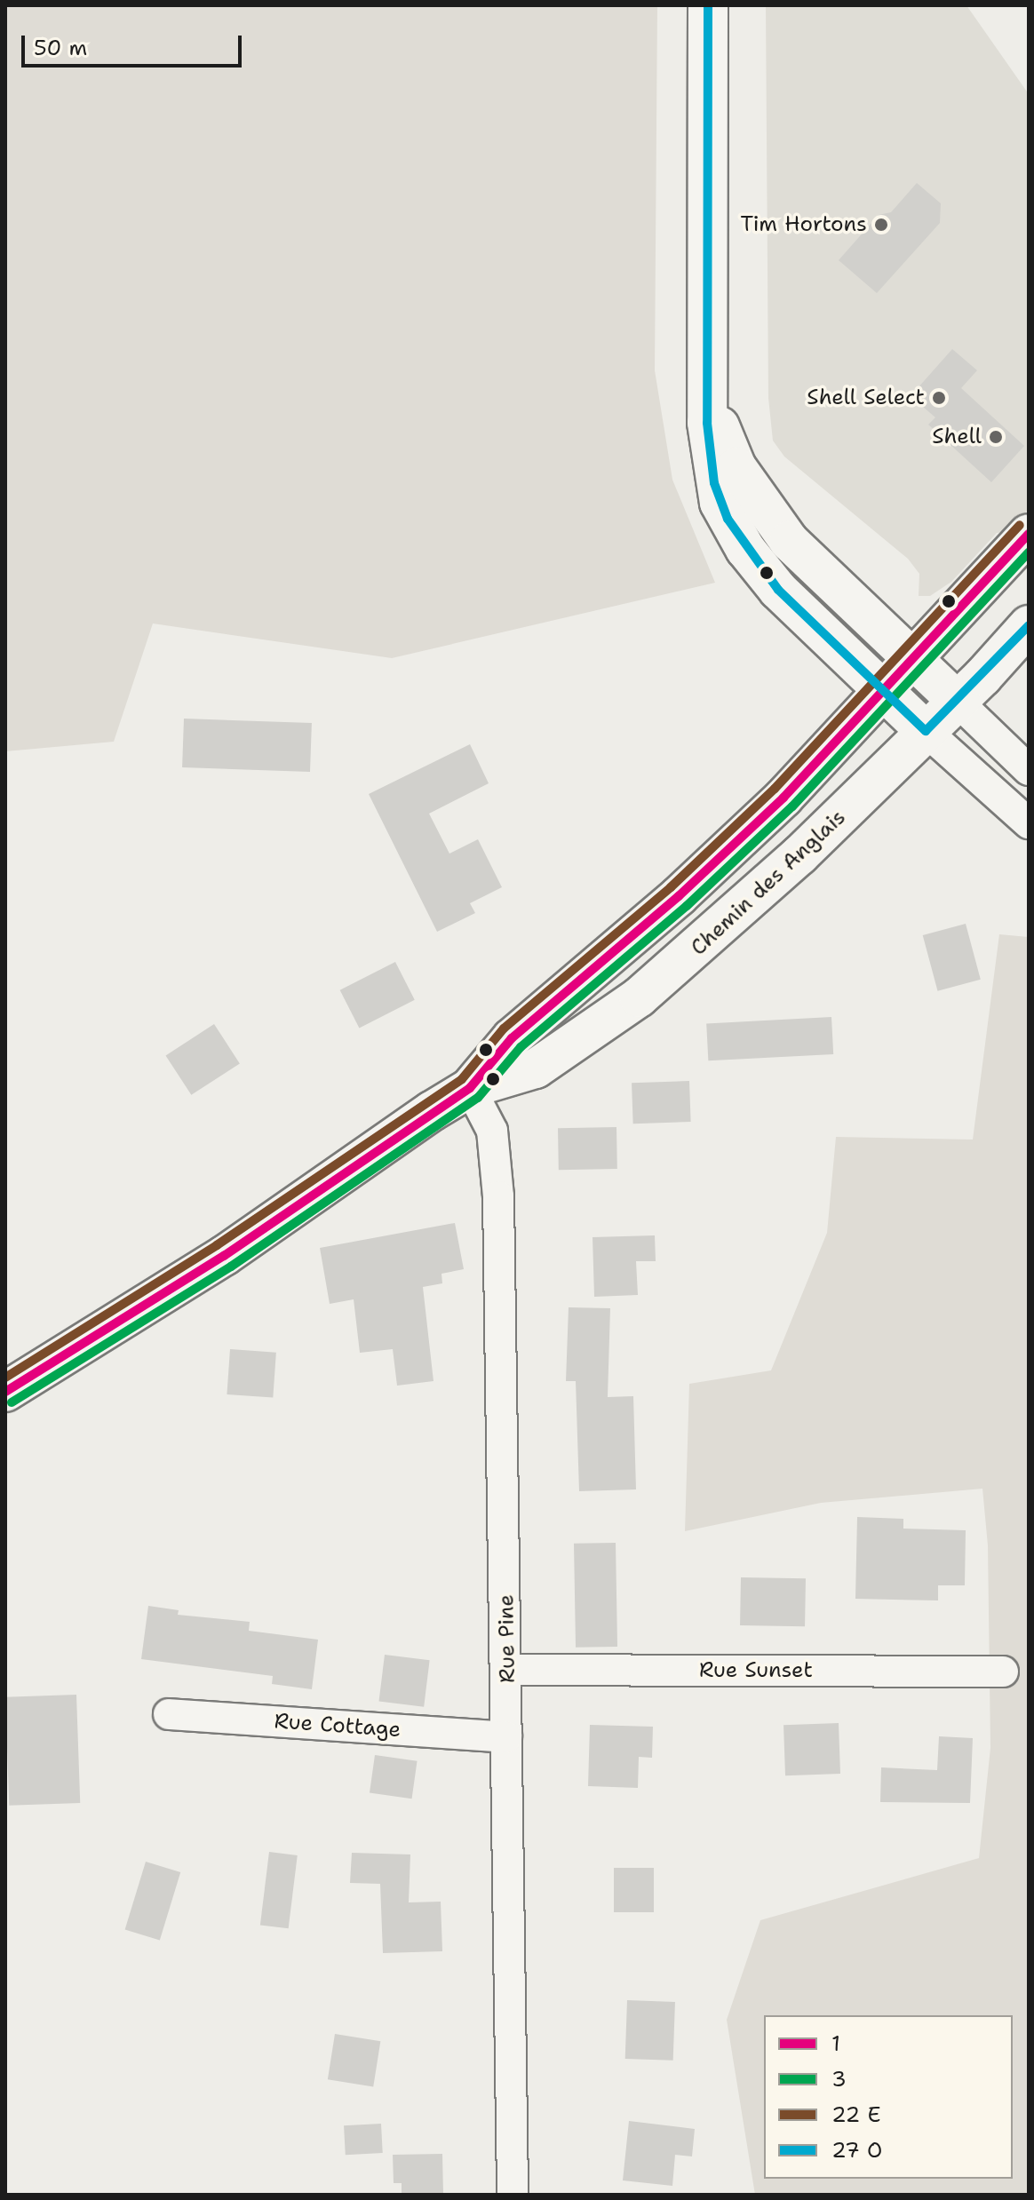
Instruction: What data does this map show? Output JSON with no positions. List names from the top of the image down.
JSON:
{
  "streets": {
    "street": [
      "Chemin des Anglais",
      "Rue Pine",
      "Rue Sunset",
      "Rue Cottage"
    ]
  },
  "crossings": [
    ["Chemin des Anglais", "Rue Pine"],
    ["Rue Pine", "Rue Sunset"],
    ["Rue Pine", "Rue Cottage"]
  ],
  "places": ["Tim Hortons", "Shell Select", "Shell"],
  "lines": ["transit line 1", "transit line 3"],
  "legend": [
    "1",
    "3",
    "22 E",
    "27 O"
  ],
  "scale_bar": "50 m"
}
